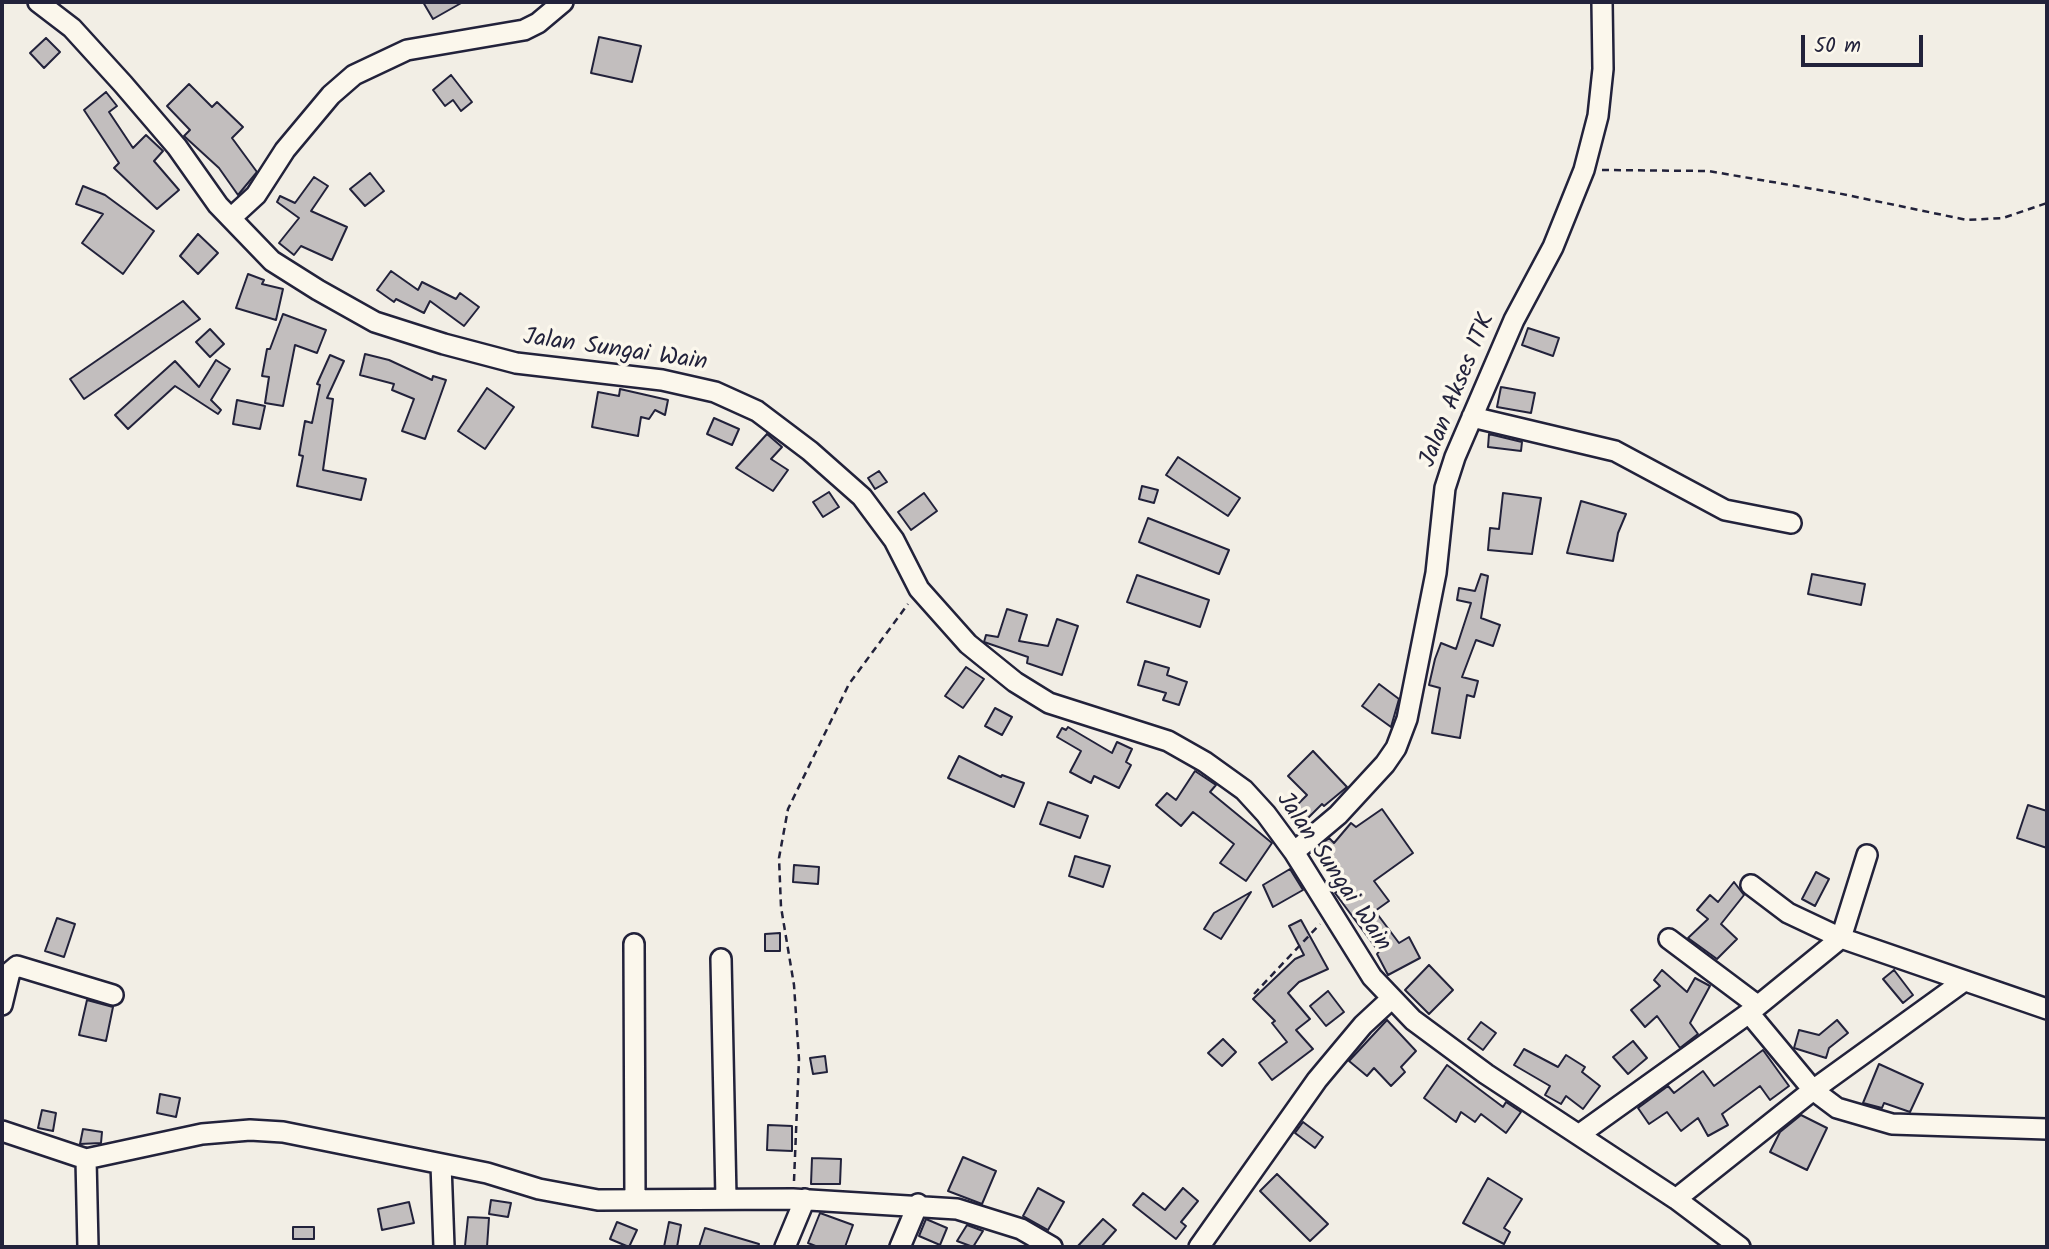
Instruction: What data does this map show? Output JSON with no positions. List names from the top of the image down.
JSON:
{
  "streets": {
    "street": ["Jalan Sungai Wain", "Jalan Akses ITK"]
  },
  "crossings": [
    ["Jalan Sungai Wain", "Jalan Akses ITK"]
  ],
  "scale_bar": "50 m"
}
